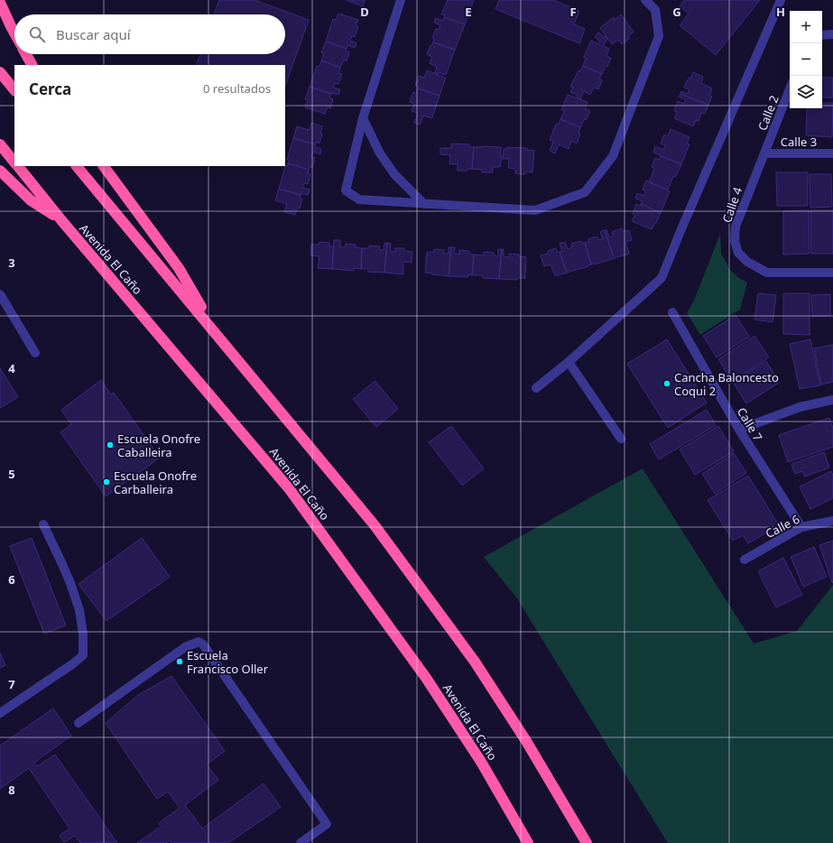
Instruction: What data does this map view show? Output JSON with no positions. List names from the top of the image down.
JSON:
{
  "streets": {
    "highway": ["Avenida El Caño"],
    "street": [
      "Calle 2",
      "Calle 3",
      "Calle 4",
      "Calle 7",
      "Calle 6"
    ]
  },
  "crossings": [
    ["Calle 2", "Calle 3"],
    ["Calle 2", "Calle 4"],
    ["Calle 3", "Calle 4"],
    ["Calle 7", "Calle 6"]
  ],
  "places": [
    "Cancha Baloncesto Coqui 2",
    "Escuela Onofre Caballeira",
    "Escuela Onofre Carballeira",
    "Escuela Francisco Oller"
  ],
  "page": {
    "map_buttons": ["+", "−"],
    "search": "Buscar aquí",
    "heading": ["Cerca", "0 resultados"]
  },
  "grid": {
    "columns": [
      "D",
      "E",
      "F",
      "G",
      "H"
    ],
    "rows": [
      "3",
      "4",
      "5",
      "6",
      "7",
      "8"
    ]
  }
}
